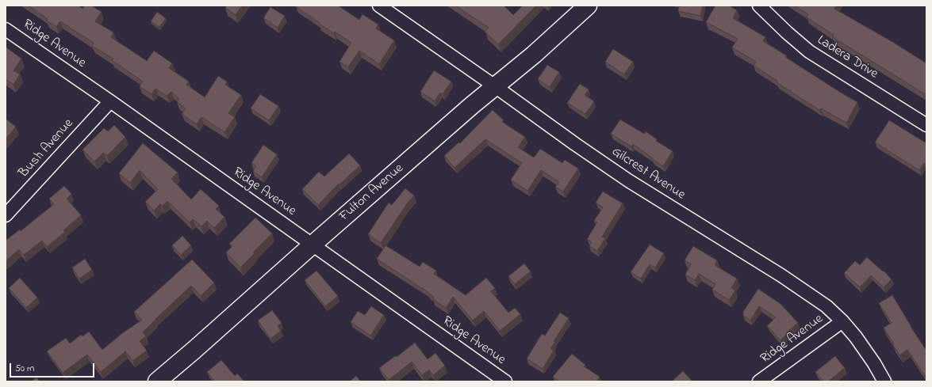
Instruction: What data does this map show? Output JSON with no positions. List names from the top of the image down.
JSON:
{
  "streets": {
    "street": [
      "Ridge Avenue",
      "Ladera Drive",
      "Bush Avenue",
      "Gilcrest Avenue",
      "Fulton Avenue"
    ]
  },
  "crossings": [
    ["Ridge Avenue", "Bush Avenue"],
    ["Ridge Avenue", "Gilcrest Avenue"],
    ["Ridge Avenue", "Fulton Avenue"],
    ["Gilcrest Avenue", "Fulton Avenue"]
  ],
  "scale_bar": "50 m"
}
